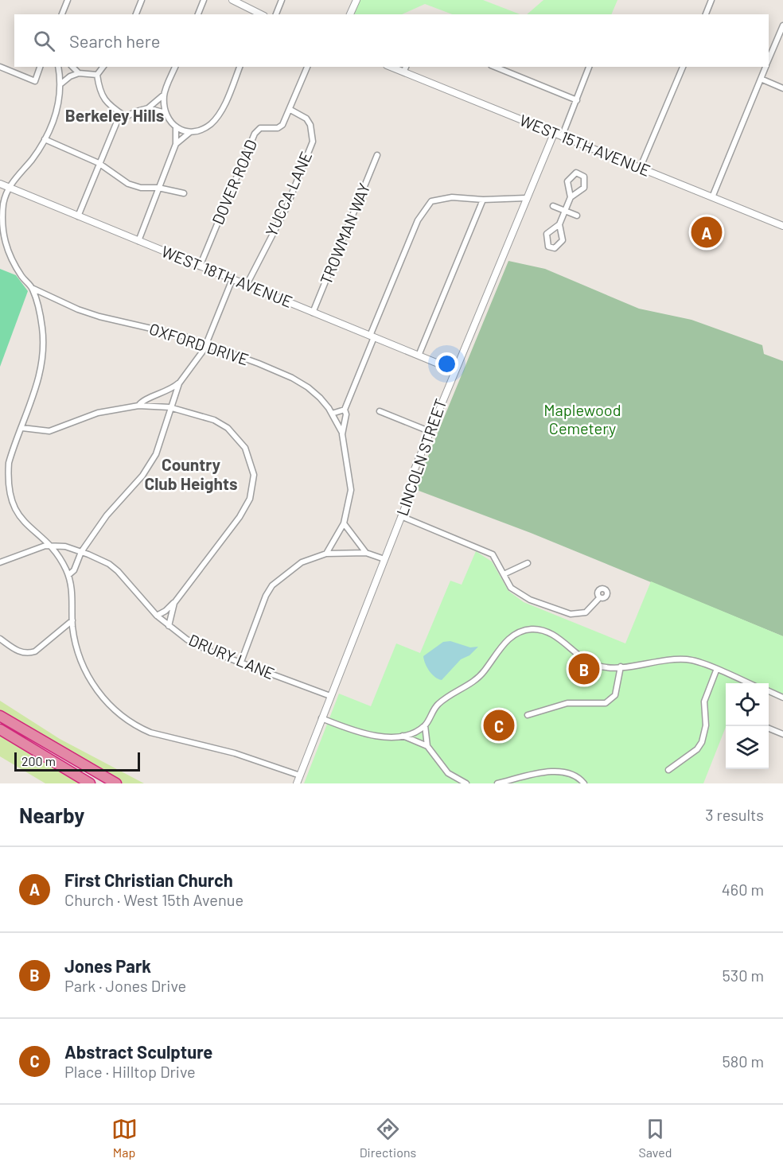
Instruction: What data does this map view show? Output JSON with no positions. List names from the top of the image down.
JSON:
{
  "streets": {
    "street": [
      "WEST 15TH AVENUE",
      "DOVER ROAD",
      "YUCCA LANE",
      "TROWMAN WAY",
      "WEST 18TH AVENUE",
      "OXFORD DRIVE",
      "LINCOLN STREET",
      "DRURY LANE"
    ]
  },
  "crossings": [
    ["WEST 15TH AVENUE", "LINCOLN STREET"],
    ["DOVER ROAD", "YUCCA LANE"],
    ["DOVER ROAD", "WEST 18TH AVENUE"],
    ["YUCCA LANE", "WEST 18TH AVENUE"],
    ["TROWMAN WAY", "WEST 18TH AVENUE"],
    ["WEST 18TH AVENUE", "LINCOLN STREET"],
    ["LINCOLN STREET", "DRURY LANE"]
  ],
  "districts": ["Berkeley Hills", "Country Club Heights"],
  "parks": ["Maplewood Cemetery"],
  "scale_bar": "200 m",
  "page": {
    "search": "Search here",
    "pins": ["A", "B", "C"],
    "scale": "200 m",
    "heading": ["Nearby", "3 results"],
    "list": [
      {
        "mark": "A",
        "name": "First Christian Church",
        "note": "Church · West 15th Avenue",
        "value": "460 m"
      },
      {
        "mark": "B",
        "name": "Jones Park",
        "note": "Park · Jones Drive",
        "value": "530 m"
      },
      {
        "mark": "C",
        "name": "Abstract Sculpture",
        "note": "Place · Hilltop Drive",
        "value": "580 m"
      }
    ],
    "nav": ["Map", "Directions", "Saved"]
  }
}
